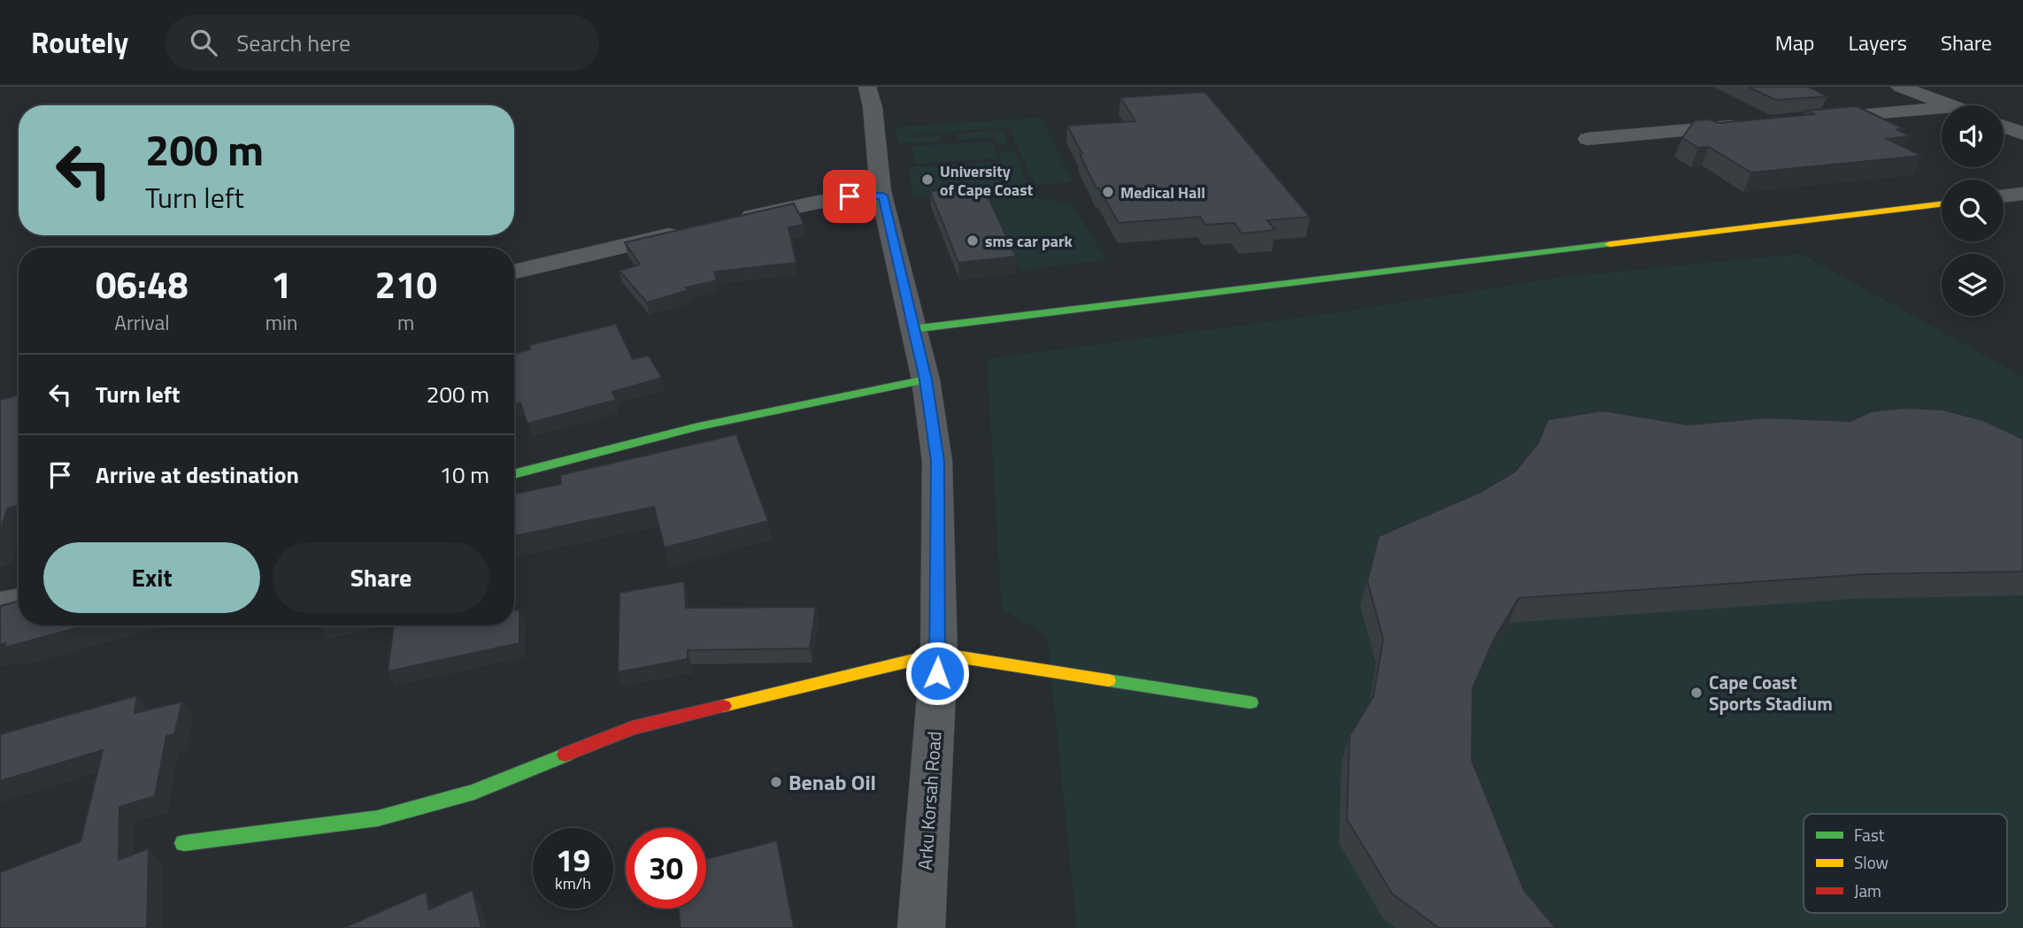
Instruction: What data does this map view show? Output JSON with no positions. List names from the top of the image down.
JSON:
{
  "streets": {
    "street": ["Arku Korsah Road"]
  },
  "places": [
    "University of Cape Coast",
    "Medical Hall",
    "sms car park",
    "Cape Coast Sports Stadium",
    "Benab Oil"
  ],
  "legend": ["Fast", "Slow", "Jam"],
  "page": {
    "header": "Routely",
    "search": "Search here",
    "nav": ["Map", "Layers", "Share"],
    "turn": ["200 m", "Turn left"],
    "eta": [
      "06:48",
      "Arrival",
      "1",
      "min",
      "210",
      "m"
    ],
    "list": [
      {
        "name": "Turn left",
        "value": "200 m"
      },
      {
        "name": "Arrive at destination",
        "value": "10 m"
      }
    ],
    "buttons": ["Exit", "Share"],
    "speed": "19 km/h",
    "limit": "30"
  }
}
